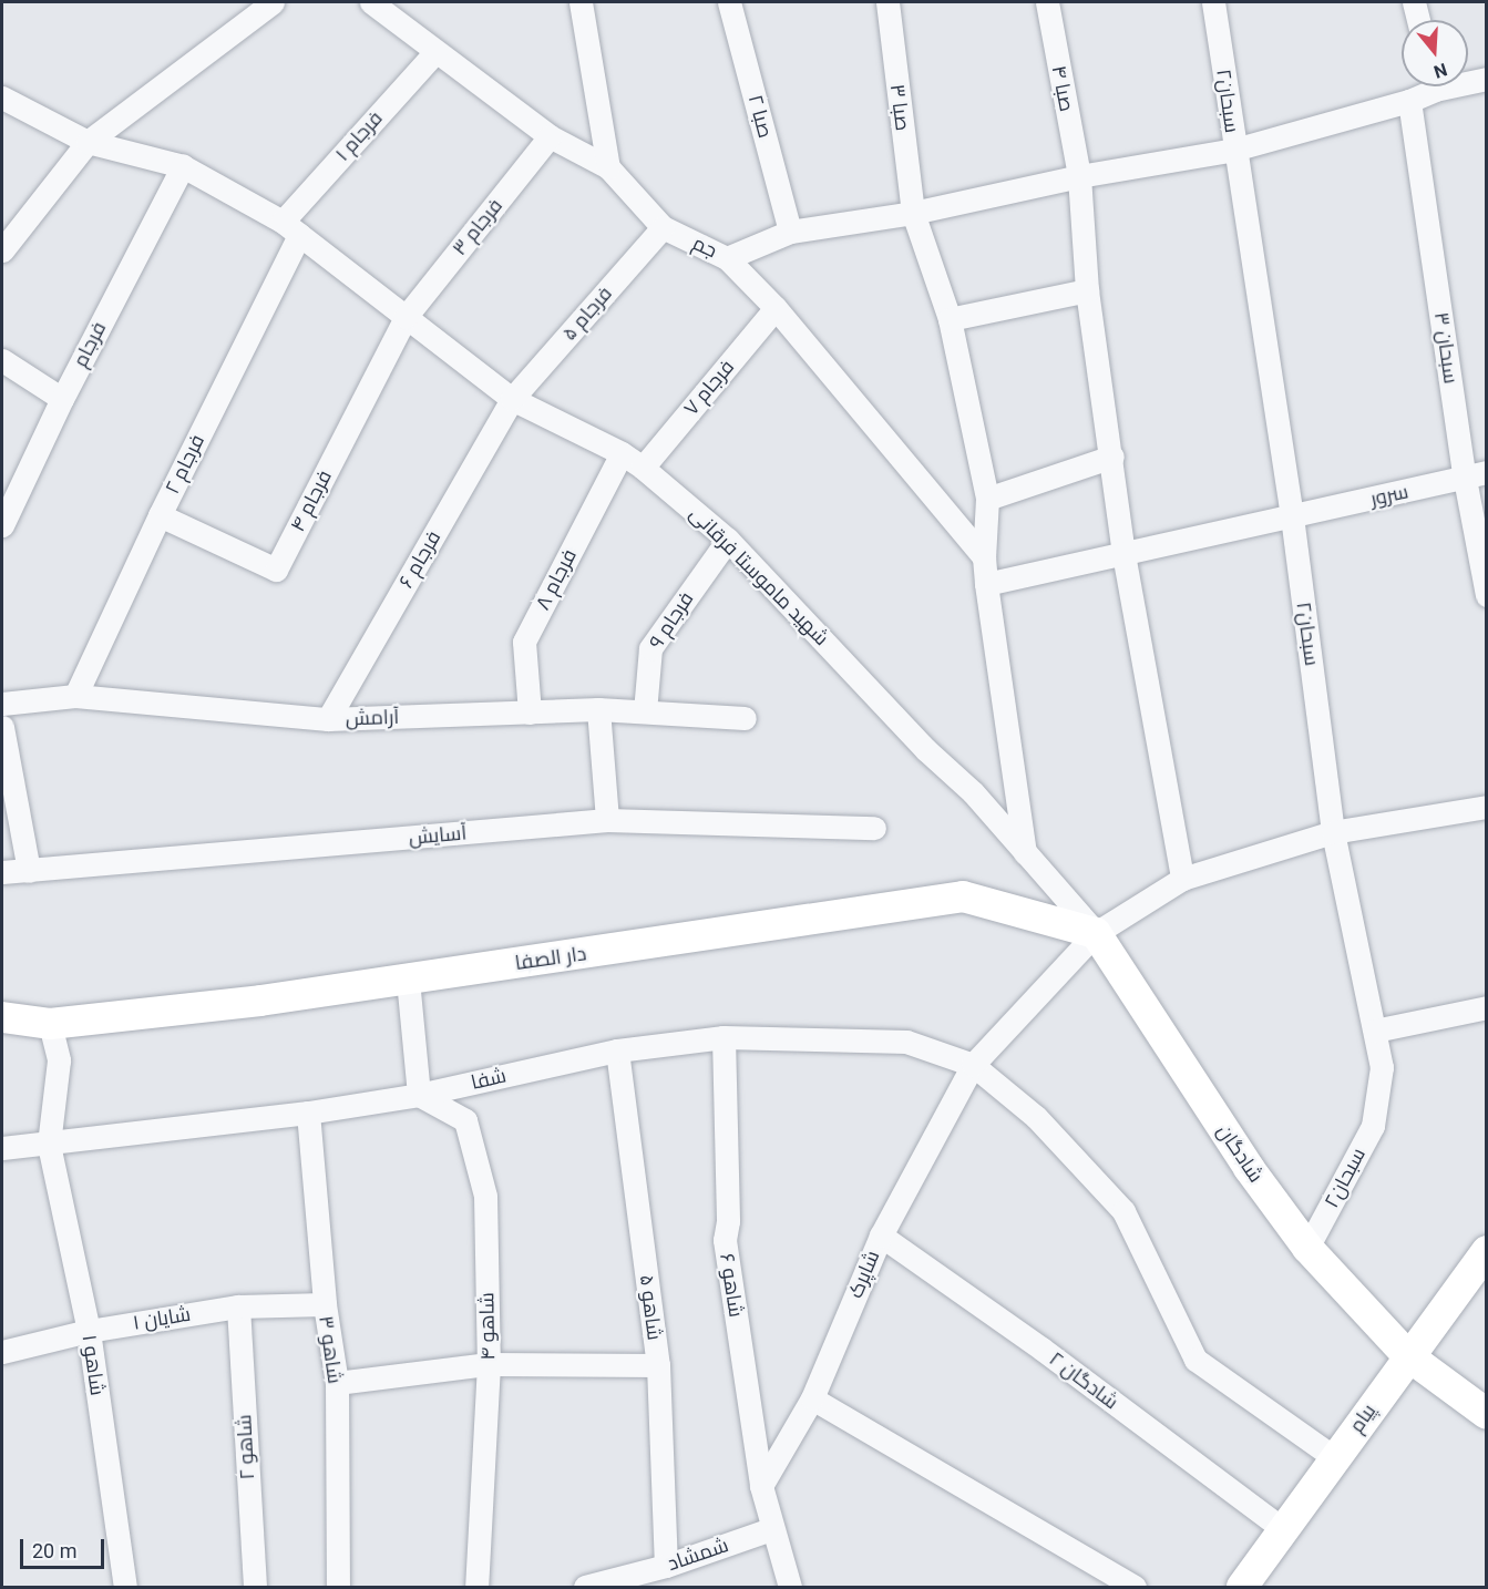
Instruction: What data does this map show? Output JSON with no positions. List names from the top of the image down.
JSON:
{
  "streets": {
    "main road": ["دار الصفا", "شادگان", "پیام"],
    "street": [
      "صبا ۴",
      "سبحان۲",
      "صبا ۳",
      "صبا ۲",
      "فرجام ۱",
      "فرجام ۳",
      "جم",
      "فرجام ۵",
      "فرجام",
      "سبحان ۳",
      "فرجام ۷",
      "فرجام ۲",
      "سرور",
      "فرجام ۴",
      "فرجام ۶",
      "شهید ماموستا فرقانی",
      "فرجام ۸",
      "فرجام ۹",
      "آرامش",
      "آسایش",
      "شفا",
      "شاپرک",
      "شاهو ۶",
      "شاهو ۵",
      "شایان ۱",
      "شاهو ۴",
      "شاهو ۳",
      "شاهو ۱",
      "شادگان ۲",
      "شاهو ۲",
      "شمشاد"
    ]
  },
  "crossings": [
    ["صبا ۴", "سرور"],
    ["صبا ۴", "شاپرک"],
    ["سبحان۲", "سرور"],
    ["سبحان۲", "شادگان"],
    ["سبحان۲", "شاپرک"],
    ["صبا ۳", "جم"],
    ["صبا ۳", "سرور"],
    ["صبا ۳", "شهید ماموستا فرقانی"],
    ["فرجام ۱", "جم"],
    ["فرجام ۱", "فرجام ۲"],
    ["فرجام ۱", "شهید ماموستا فرقانی"],
    ["فرجام ۳", "جم"],
    ["فرجام ۳", "فرجام ۴"],
    ["فرجام ۳", "شهید ماموستا فرقانی"],
    ["جم", "فرجام ۵"],
    ["جم", "فرجام ۷"],
    ["فرجام ۵", "فرجام ۶"],
    ["فرجام ۵", "شهید ماموستا فرقانی"],
    ["فرجام", "شهید ماموستا فرقانی"],
    ["سبحان ۳", "سرور"],
    ["فرجام ۷", "شهید ماموستا فرقانی"],
    ["فرجام ۲", "فرجام ۴"],
    ["فرجام ۲", "شهید ماموستا فرقانی"],
    ["فرجام ۲", "آرامش"],
    ["فرجام ۴", "شهید ماموستا فرقانی"],
    ["فرجام ۶", "شهید ماموستا فرقانی"],
    ["فرجام ۶", "آرامش"],
    ["شهید ماموستا فرقانی", "فرجام ۸"],
    ["شهید ماموستا فرقانی", "فرجام ۹"],
    ["شهید ماموستا فرقانی", "دار الصفا"],
    ["شهید ماموستا فرقانی", "شادگان"],
    ["شهید ماموستا فرقانی", "شاپرک"],
    ["فرجام ۸", "آرامش"],
    ["فرجام ۹", "آرامش"],
    ["دار الصفا", "شادگان"],
    ["دار الصفا", "شاپرک"],
    ["دار الصفا", "شاهو ۱"],
    ["شفا", "شاپرک"],
    ["شفا", "شاهو ۶"],
    ["شفا", "شاهو ۵"],
    ["شفا", "شاهو ۴"],
    ["شفا", "شاهو ۳"],
    ["شفا", "شاهو ۱"],
    ["شادگان", "شاپرک"],
    ["شادگان", "پیام"],
    ["شاپرک", "شاهو ۶"],
    ["شاپرک", "شادگان ۲"],
    ["شاهو ۶", "شمشاد"],
    ["شاهو ۵", "شمشاد"],
    ["شایان ۱", "شاهو ۳"],
    ["شایان ۱", "شاهو ۱"],
    ["شایان ۱", "شاهو ۲"],
    ["شادگان ۲", "پیام"]
  ],
  "scale_bar": "20 m",
  "north": "bottom"
}
